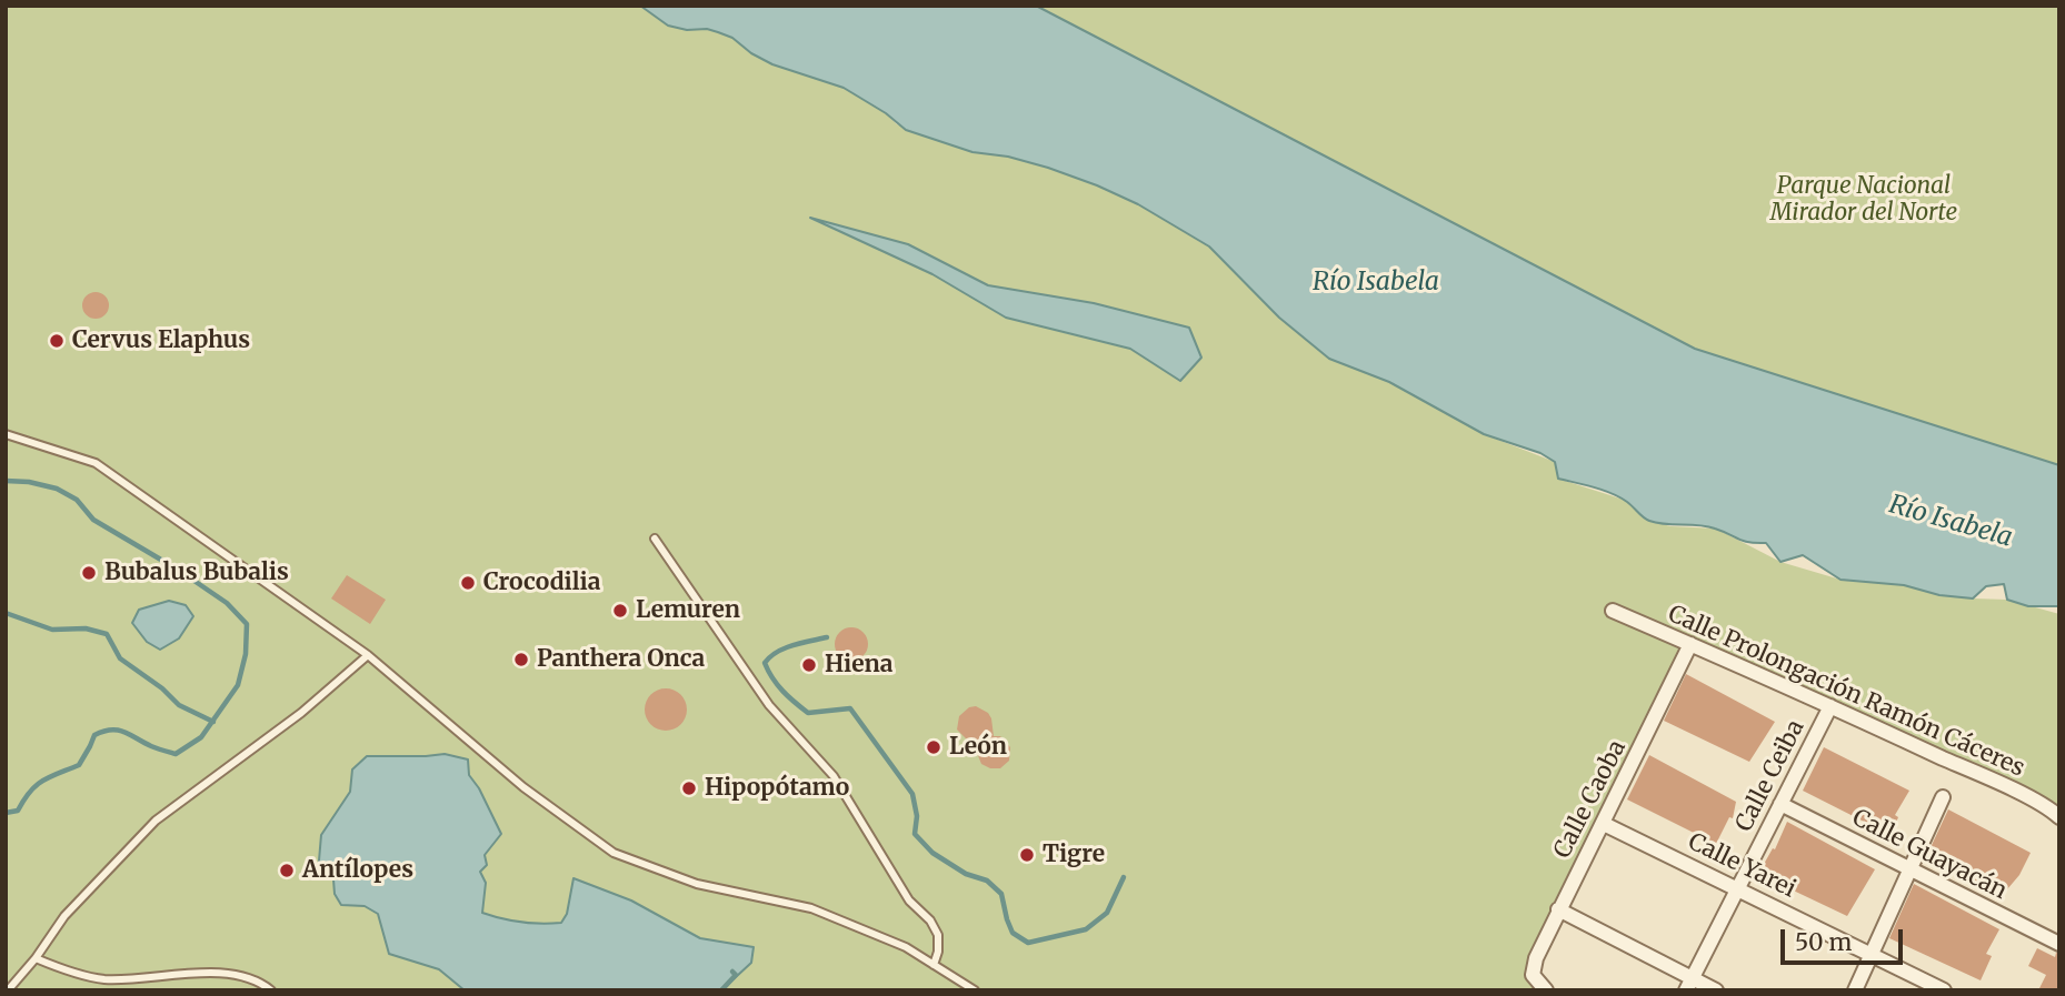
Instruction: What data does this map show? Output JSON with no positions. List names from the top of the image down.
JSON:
{
  "streets": {
    "street": [
      "Calle Prolongación Ramón Cáceres",
      "Calle Ceiba",
      "Calle Caoba",
      "Calle Guayacán",
      "Calle Yarei"
    ]
  },
  "crossings": [
    ["Calle Prolongación Ramón Cáceres", "Calle Ceiba"],
    ["Calle Prolongación Ramón Cáceres", "Calle Caoba"],
    ["Calle Ceiba", "Calle Guayacán"],
    ["Calle Ceiba", "Calle Yarei"],
    ["Calle Caoba", "Calle Yarei"]
  ],
  "water": ["Río Isabela"],
  "parks": ["Parque Nacional Mirador del Norte"],
  "places": [
    "Cervus Elaphus",
    "Bubalus Bubalis",
    "Crocodilia",
    "Lemuren",
    "Panthera Onca",
    "Hiena",
    "León",
    "Hipopótamo",
    "Tigre",
    "Antílopes"
  ],
  "scale_bar": "50 m"
}
